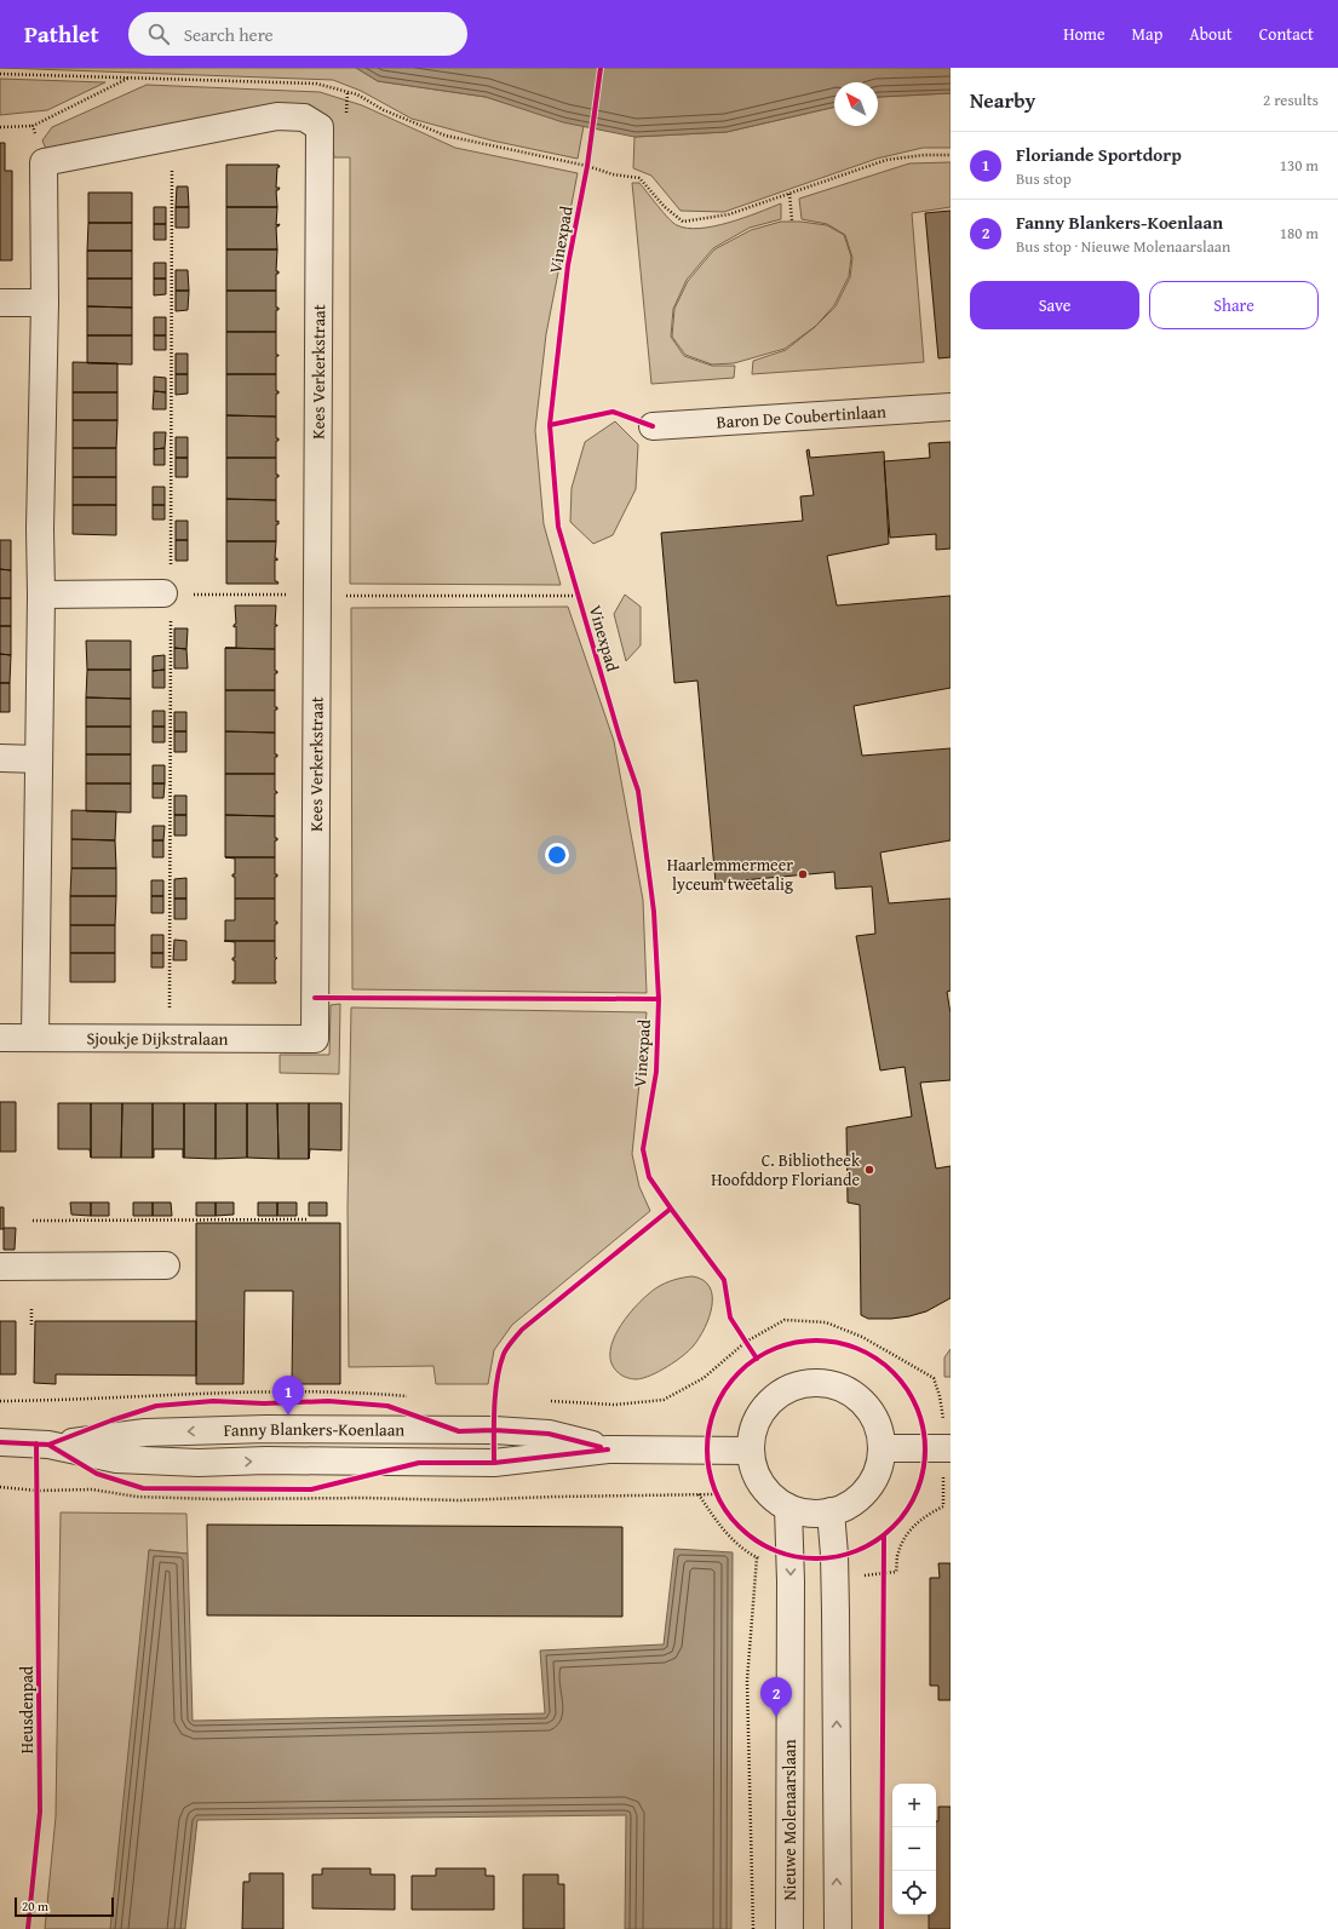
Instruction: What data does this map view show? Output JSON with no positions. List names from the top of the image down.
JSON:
{
  "streets": {
    "street": [
      "Kees Verkerkstraat",
      "Baron De Coubertinlaan",
      "Sjoukje Dijkstralaan",
      "Fanny Blankers-Koenlaan",
      "Nieuwe Molenaarslaan"
    ],
    "cycle path": ["Vinexpad", "Heusdenpad"]
  },
  "crossings": [
    ["Kees Verkerkstraat", "Sjoukje Dijkstralaan"],
    ["Fanny Blankers-Koenlaan", "Nieuwe Molenaarslaan"]
  ],
  "places": ["Haarlemmermeer lyceum tweetalig", "C. Bibliotheek Hoofddorp Floriande"],
  "scale_bar": "20 m",
  "north": "top left",
  "page": {
    "header": "Pathlet",
    "search": "Search here",
    "nav": [
      "Home",
      "Map",
      "About",
      "Contact"
    ],
    "heading": ["Nearby", "2 results"],
    "list": [
      {
        "mark": "1",
        "name": "Floriande Sportdorp",
        "note": "Bus stop",
        "value": "130 m"
      },
      {
        "mark": "2",
        "name": "Fanny Blankers-Koenlaan",
        "note": "Bus stop · Nieuwe Molenaarslaan",
        "value": "180 m"
      }
    ],
    "buttons": ["Save", "Share"],
    "pins": ["1", "2"],
    "map_buttons": ["+", "−"],
    "scale": "20 m"
  }
}
